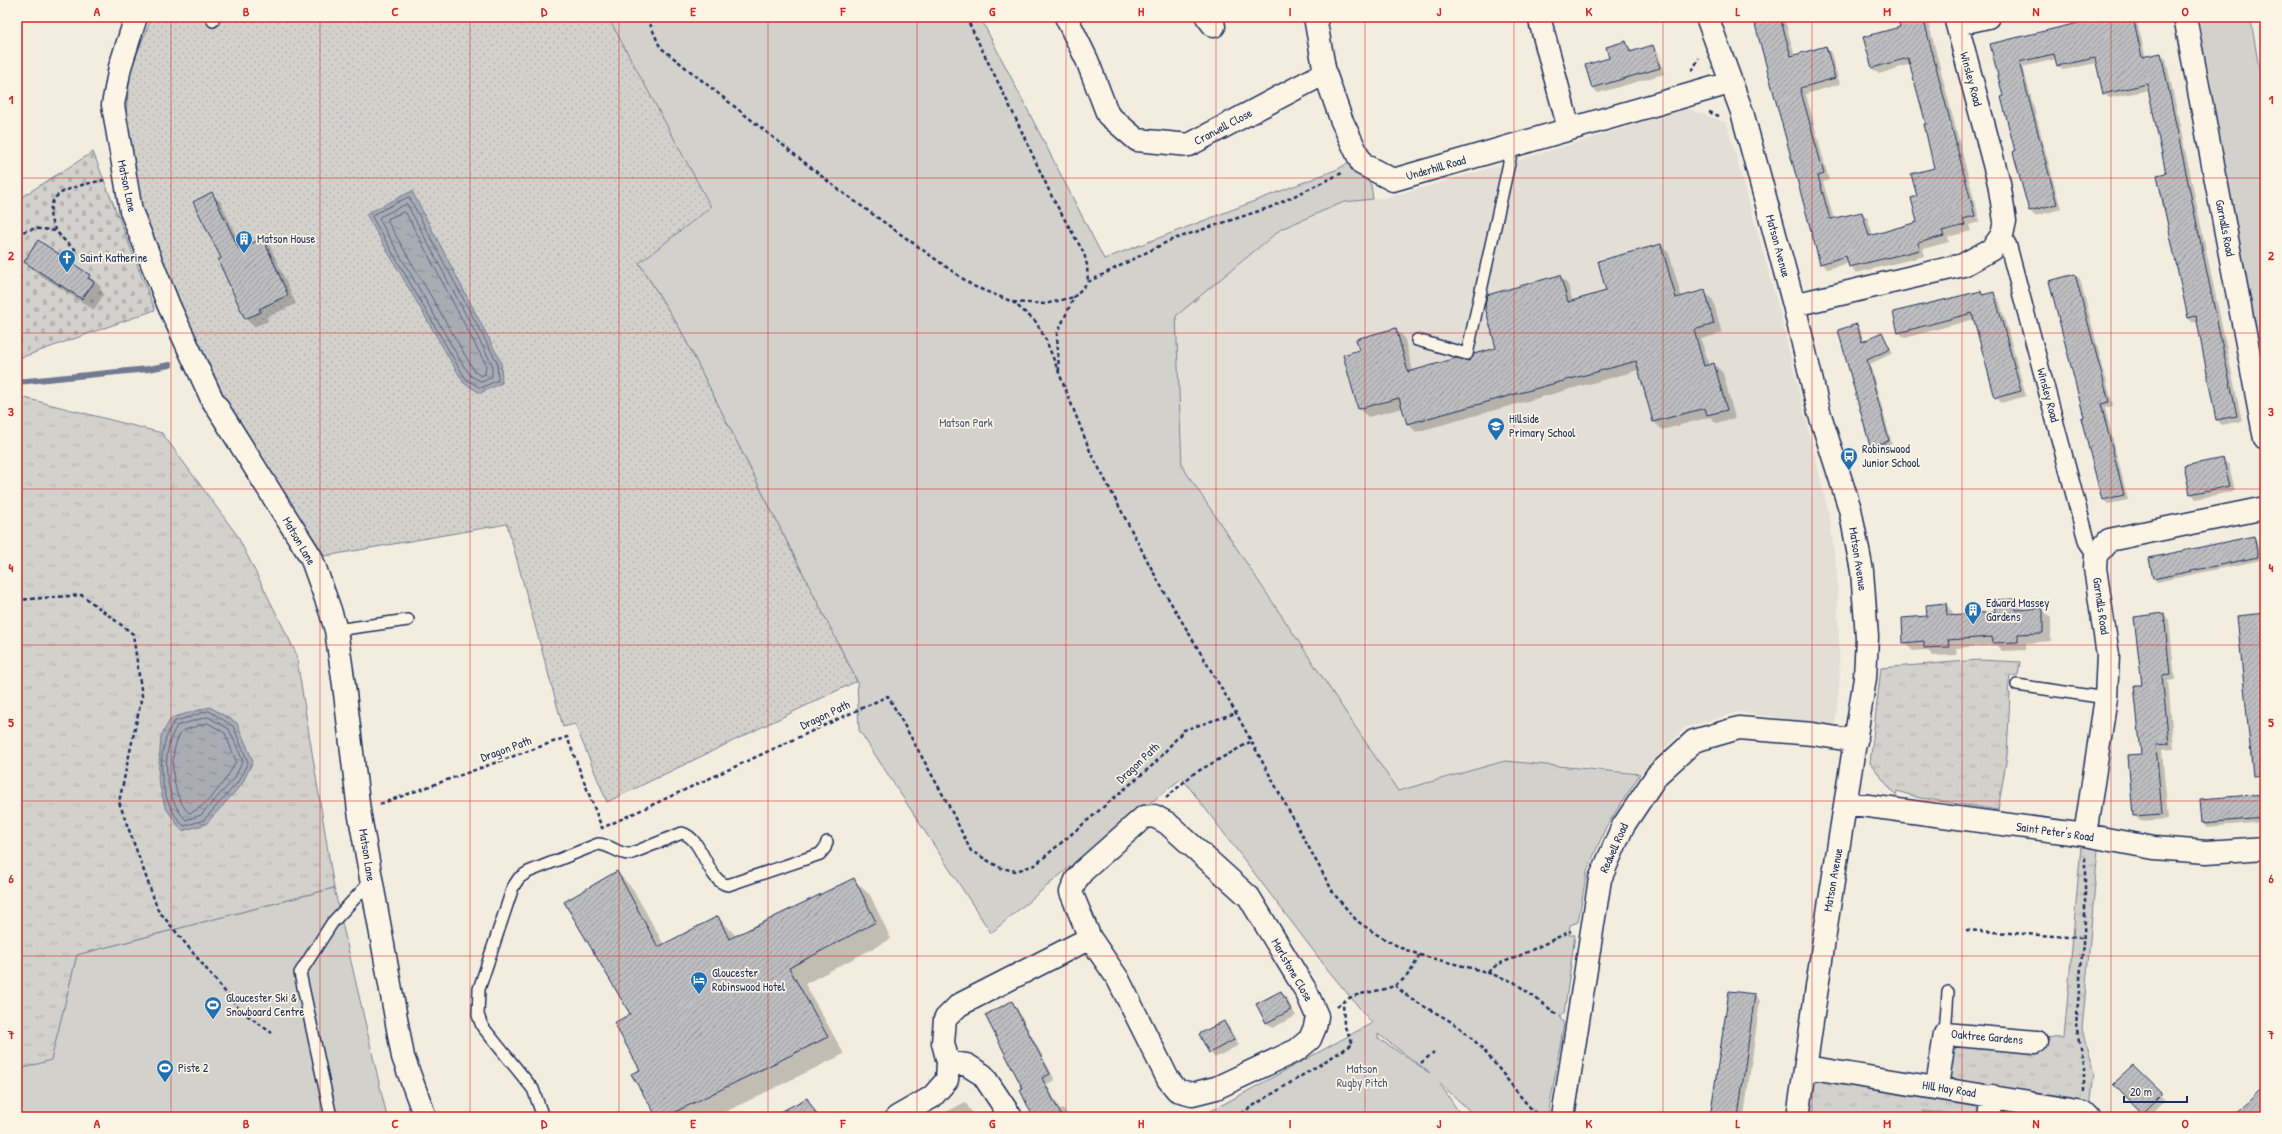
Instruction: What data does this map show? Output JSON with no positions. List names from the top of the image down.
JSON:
{
  "streets": {
    "street": [
      "Winsley Road",
      "Cranwell Close",
      "Underhill Road",
      "Matson Lane",
      "Garnalls Road",
      "Matson Avenue",
      "Saint Peter's Road",
      "Redwell Road",
      "Marlstone Close",
      "Oaktree Gardens",
      "Hill Hay Road"
    ],
    "path": ["Dragon Path"]
  },
  "crossings": [
    ["Winsley Road", "Garnalls Road"],
    ["Underhill Road", "Matson Avenue"],
    ["Matson Lane", "Dragon Path"],
    ["Garnalls Road", "Saint Peter's Road"],
    ["Matson Avenue", "Saint Peter's Road"],
    ["Matson Avenue", "Redwell Road"],
    ["Matson Avenue", "Hill Hay Road"],
    ["Oaktree Gardens", "Hill Hay Road"]
  ],
  "parks": ["Matson Park", "Matson Rugby Pitch"],
  "places": {
    "building": ["Matson House", "Edward Massey Gardens"],
    "church": ["Saint Katherine"],
    "school or university": ["Hillside Primary School"],
    "bus stop": ["Robinswood Junior School"],
    "hotel": ["Gloucester Robinswood Hotel"],
    "sports": ["Gloucester Ski & Snowboard Centre", "Piste 2"]
  },
  "scale_bar": "20 m",
  "grid": {
    "columns": [
      "A",
      "B",
      "C",
      "D",
      "E",
      "F",
      "G",
      "H",
      "I",
      "J",
      "K",
      "L",
      "M",
      "N",
      "O"
    ],
    "rows": [
      "1",
      "2",
      "3",
      "4",
      "5",
      "6",
      "7"
    ]
  }
}
